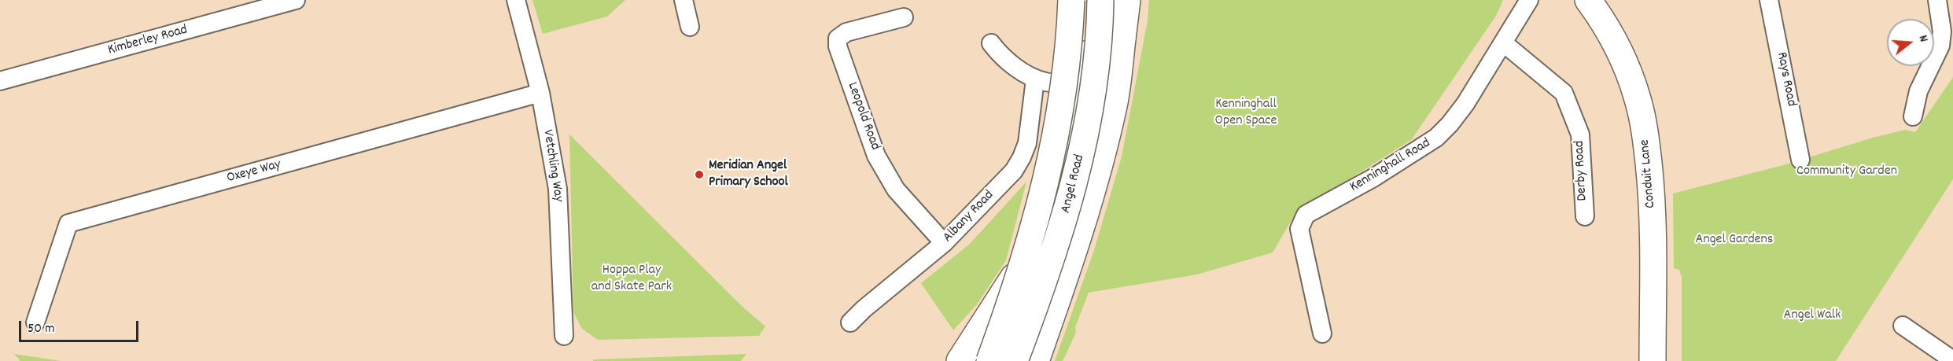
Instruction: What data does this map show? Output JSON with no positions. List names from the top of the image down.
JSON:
{
  "streets": {
    "main road": ["Conduit Lane", "Angel Road"],
    "street": [
      "Kimberley Road",
      "Rays Road",
      "Leopold Road",
      "Vetchling Way",
      "Kenninghall Road",
      "Derby Road",
      "Oxeye Way",
      "Albany Road"
    ]
  },
  "crossings": [
    ["Leopold Road", "Albany Road"],
    ["Vetchling Way", "Oxeye Way"],
    ["Kenninghall Road", "Derby Road"]
  ],
  "parks": [
    "Kenninghall Open Space",
    "Community Garden",
    "Angel Gardens",
    "Hoppa Play and Skate Park",
    "Angel Walk"
  ],
  "places": ["Meridian Angel Primary School"],
  "scale_bar": "50 m",
  "north": "right"
}
